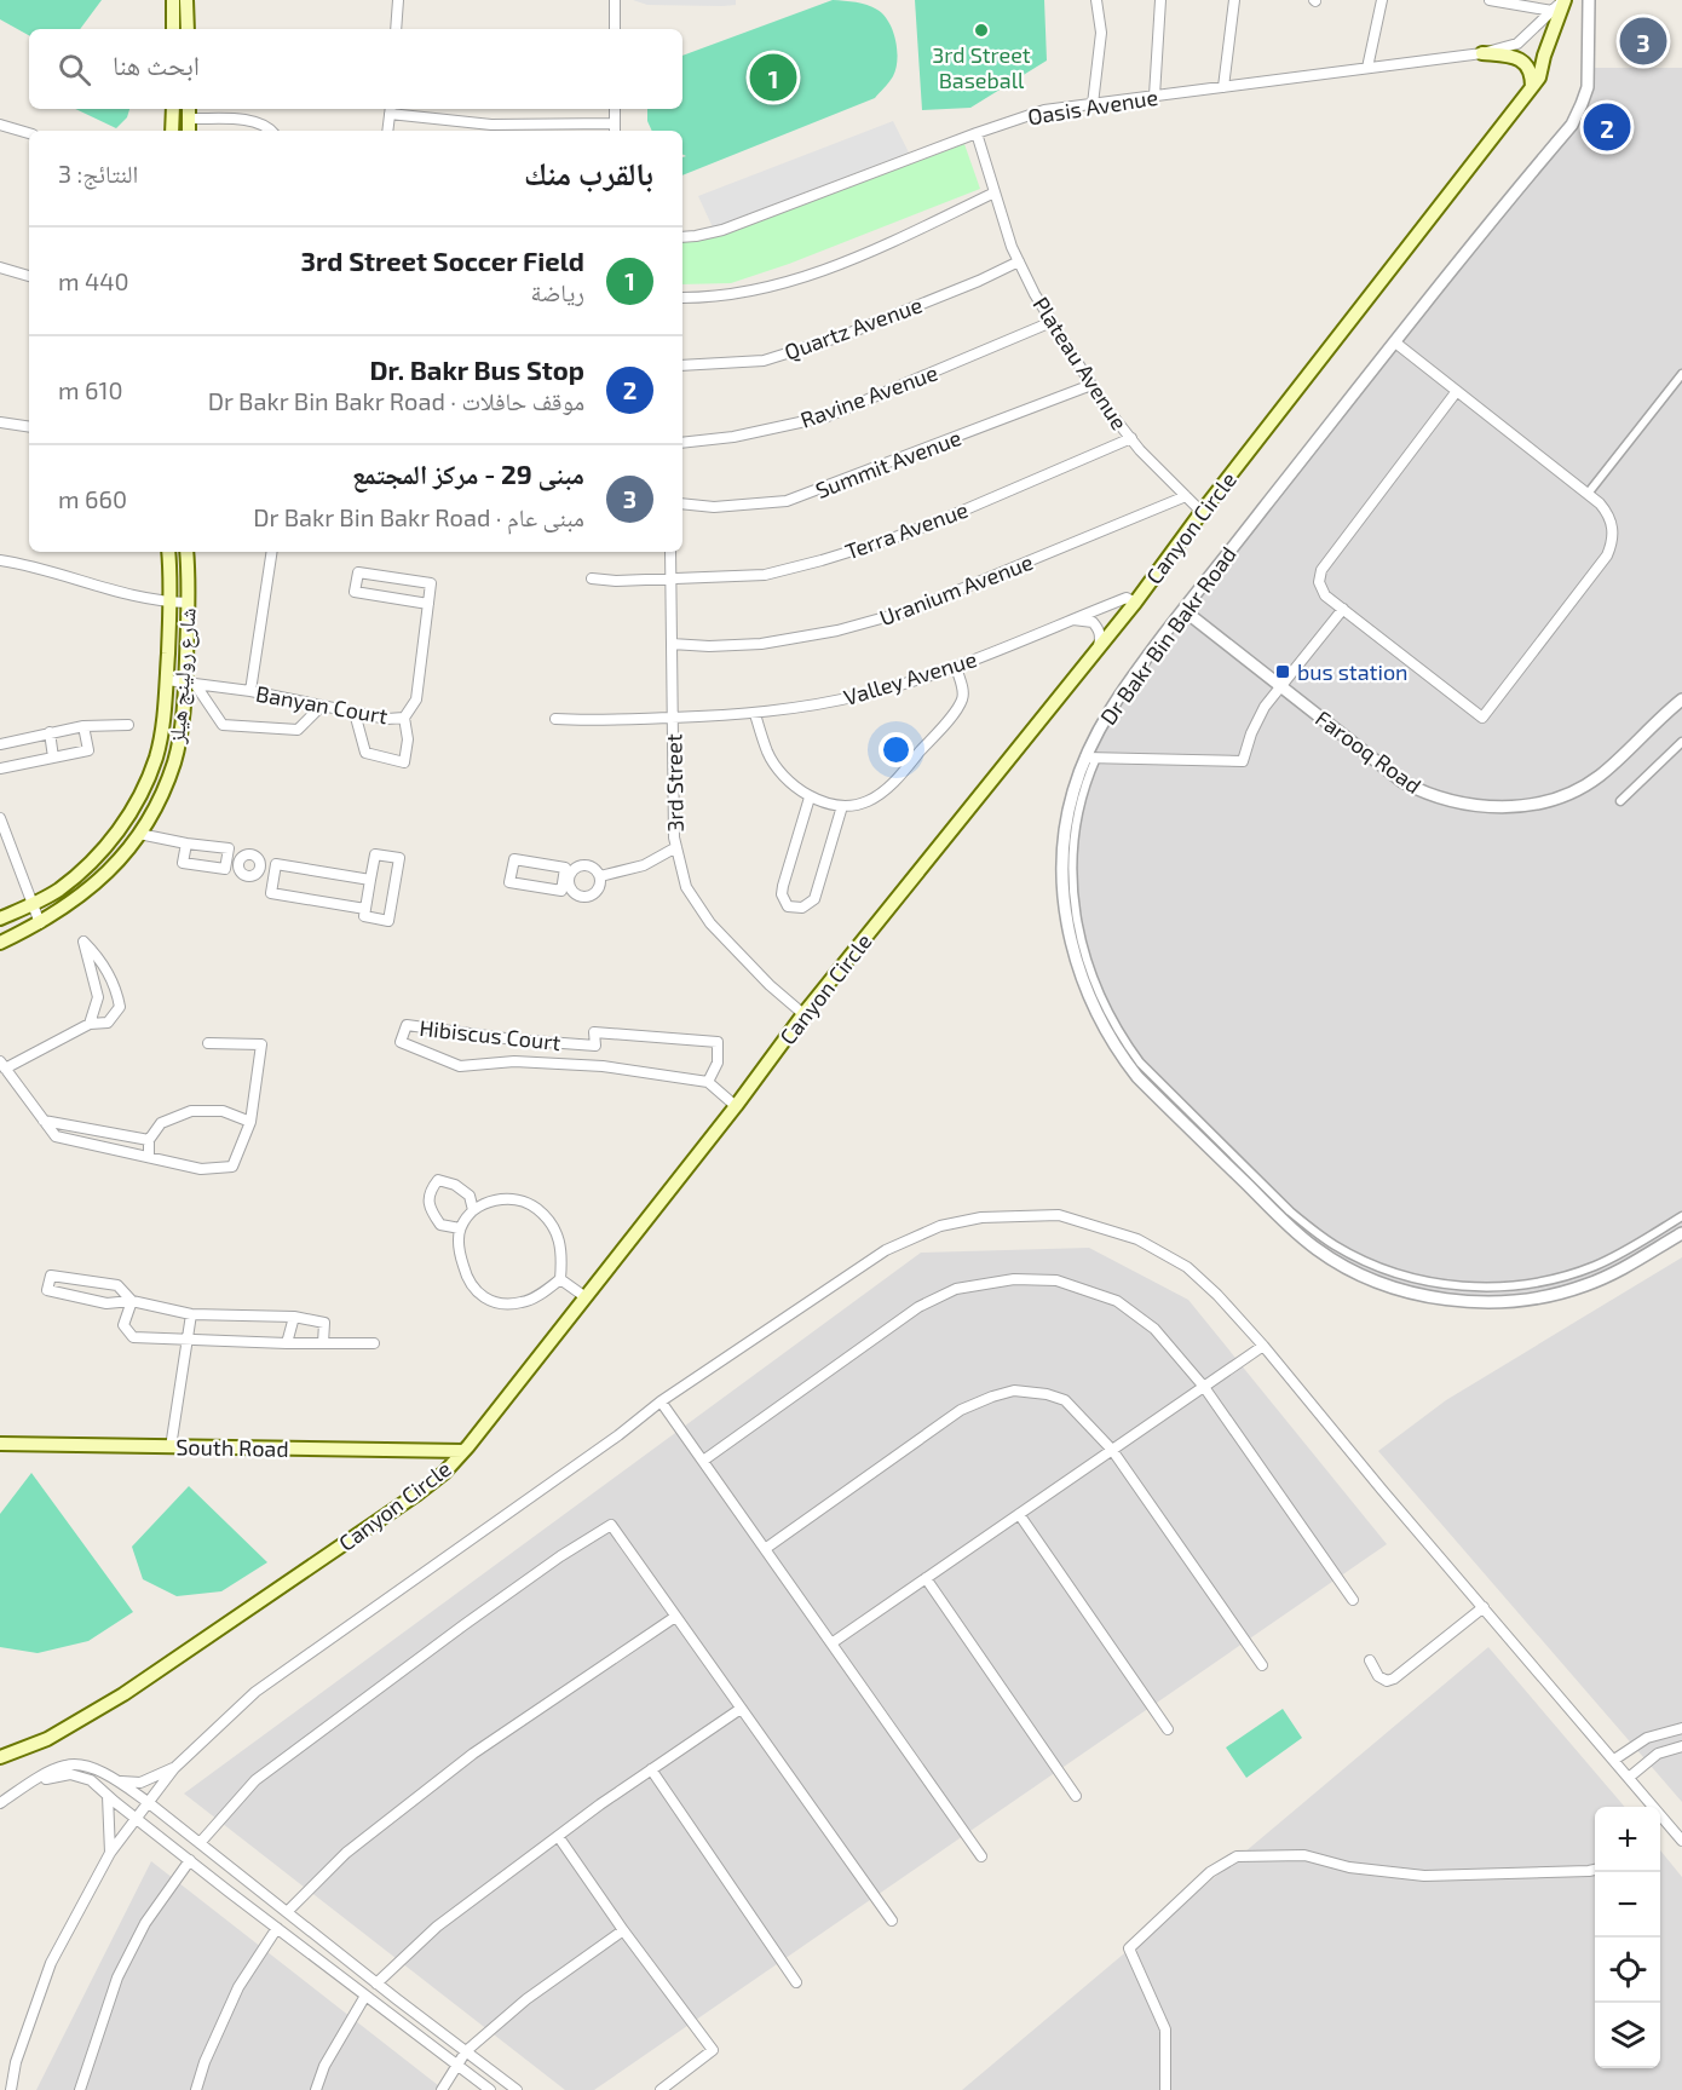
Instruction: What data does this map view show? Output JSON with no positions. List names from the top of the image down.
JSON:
{
  "streets": {
    "main road": [
      "Oasis Avenue",
      "Canyon Circle",
      "شارع رولينج هيلز",
      "South Road"
    ],
    "street": [
      "Quartz Avenue",
      "Plateau Avenue",
      "Ravine Avenue",
      "Summit Avenue",
      "Terra Avenue",
      "Uranium Avenue",
      "Dr Bakr Bin Bakr Road",
      "Valley Avenue",
      "Banyan Court",
      "Farooq Road",
      "3rd Street",
      "Hibiscus Court"
    ]
  },
  "crossings": [
    ["Oasis Avenue", "Plateau Avenue"],
    ["Oasis Avenue", "Canyon Circle"],
    ["Quartz Avenue", "Plateau Avenue"],
    ["Plateau Avenue", "Ravine Avenue"],
    ["Plateau Avenue", "Summit Avenue"],
    ["Plateau Avenue", "Canyon Circle"],
    ["Plateau Avenue", "Terra Avenue"],
    ["Plateau Avenue", "Uranium Avenue"],
    ["Canyon Circle", "Valley Avenue"],
    ["Canyon Circle", "3rd Street"],
    ["Canyon Circle", "South Road"],
    ["Terra Avenue", "3rd Street"],
    ["Uranium Avenue", "3rd Street"],
    ["Dr Bakr Bin Bakr Road", "Farooq Road"],
    ["شارع رولينج هيلز", "Banyan Court"],
    ["Valley Avenue", "3rd Street"]
  ],
  "places": {
    "other": ["3rd Street Baseball"],
    "transit": ["bus station"]
  },
  "page": {
    "pins": ["3", "1", "2"],
    "search": "ابحث هنا",
    "heading": ["بالقرب منك", "النتائج: 3"],
    "list": [
      {
        "mark": "1",
        "name": "3rd Street Soccer Field",
        "note": "رياضة",
        "value": "440 m"
      },
      {
        "mark": "2",
        "name": "Dr. Bakr Bus Stop",
        "note": "موقف حافلات · Dr Bakr Bin Bakr Road",
        "value": "610 m"
      },
      {
        "mark": "3",
        "name": "مبنى 29 - مركز المجتمع",
        "note": "مبنى عام · Dr Bakr Bin Bakr Road",
        "value": "660 m"
      }
    ],
    "map_buttons": ["+", "−"]
  }
}
